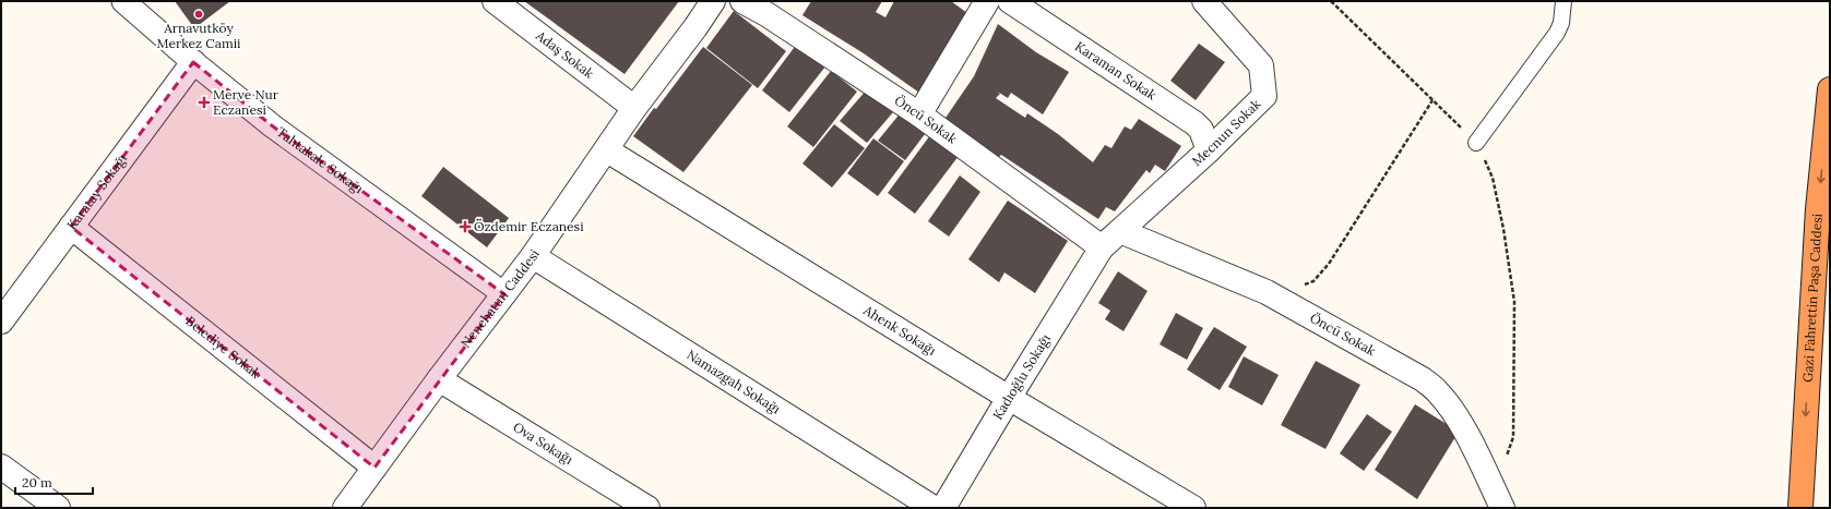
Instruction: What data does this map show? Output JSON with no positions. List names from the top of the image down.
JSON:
{
  "streets": {
    "highway": ["Gazi Fahrettin Paşa Caddesi"],
    "street": [
      "Adaş Sokak",
      "Karaman Sokak",
      "Öncü Sokak",
      "Mecnun Sokak",
      "Tahtakale Sokağı",
      "Karatay Sokağı",
      "Nenehatun Caddesi",
      "Ahenk Sokağı",
      "Belediye Sokak",
      "Kadıoğlu Sokağı",
      "Namazgah Sokağı",
      "Ova Sokağı"
    ]
  },
  "crossings": [
    ["Adaş Sokak", "Nenehatun Caddesi"],
    ["Karaman Sokak", "Mecnun Sokak"],
    ["Öncü Sokak", "Mecnun Sokak"],
    ["Öncü Sokak", "Kadıoğlu Sokağı"],
    ["Mecnun Sokak", "Kadıoğlu Sokağı"],
    ["Tahtakale Sokağı", "Karatay Sokağı"],
    ["Tahtakale Sokağı", "Nenehatun Caddesi"],
    ["Karatay Sokağı", "Belediye Sokak"],
    ["Nenehatun Caddesi", "Ahenk Sokağı"],
    ["Nenehatun Caddesi", "Belediye Sokak"],
    ["Nenehatun Caddesi", "Namazgah Sokağı"],
    ["Nenehatun Caddesi", "Ova Sokağı"],
    ["Ahenk Sokağı", "Kadıoğlu Sokağı"]
  ],
  "one_way": ["Gazi Fahrettin Paşa Caddesi"],
  "places": {
    "other": ["Arnavutköy Merkez Camii"],
    "health": ["Merve Nur Eczanesi", "Özdemir Eczanesi"]
  },
  "scale_bar": "20 m"
}
